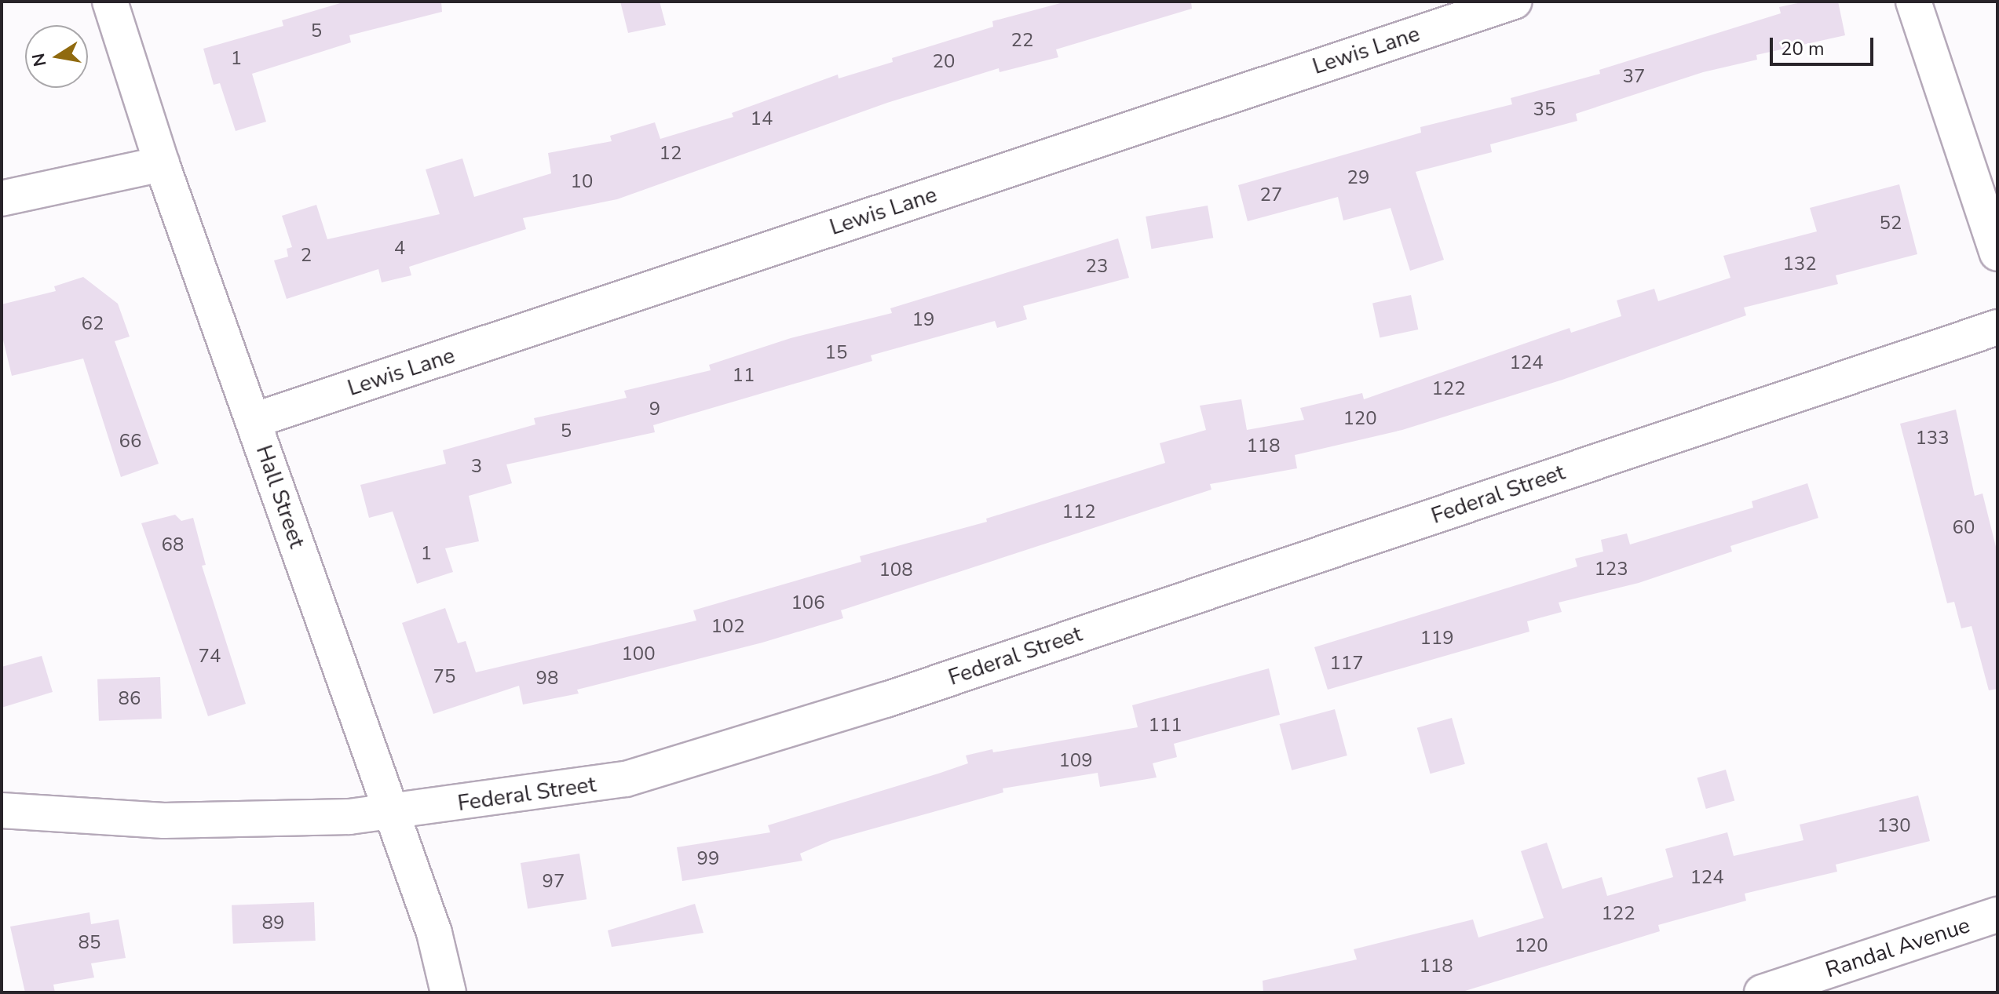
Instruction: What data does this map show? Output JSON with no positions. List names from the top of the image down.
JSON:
{
  "streets": {
    "street": [
      "Lewis Lane",
      "Federal Street",
      "Hall Street",
      "Randal Avenue"
    ]
  },
  "crossings": [
    ["Lewis Lane", "Hall Street"],
    ["Federal Street", "Hall Street"]
  ],
  "house_numbers": [
    "5",
    "22",
    "1",
    "20",
    "37",
    "35",
    "14",
    "12",
    "29",
    "10",
    "27",
    "52",
    "4",
    "2",
    "132",
    "23",
    "19",
    "62",
    "15",
    "124",
    "11",
    "122",
    "9",
    "120",
    "5",
    "133",
    "66",
    "118",
    "3",
    "112",
    "60",
    "68",
    "1",
    "123",
    "108",
    "106",
    "102",
    "119",
    "100",
    "74",
    "117",
    "75",
    "98",
    "86",
    "111",
    "109",
    "130",
    "99",
    "124",
    "97",
    "122",
    "89",
    "85",
    "120",
    "118"
  ],
  "scale_bar": "20 m",
  "north": "left"
}
